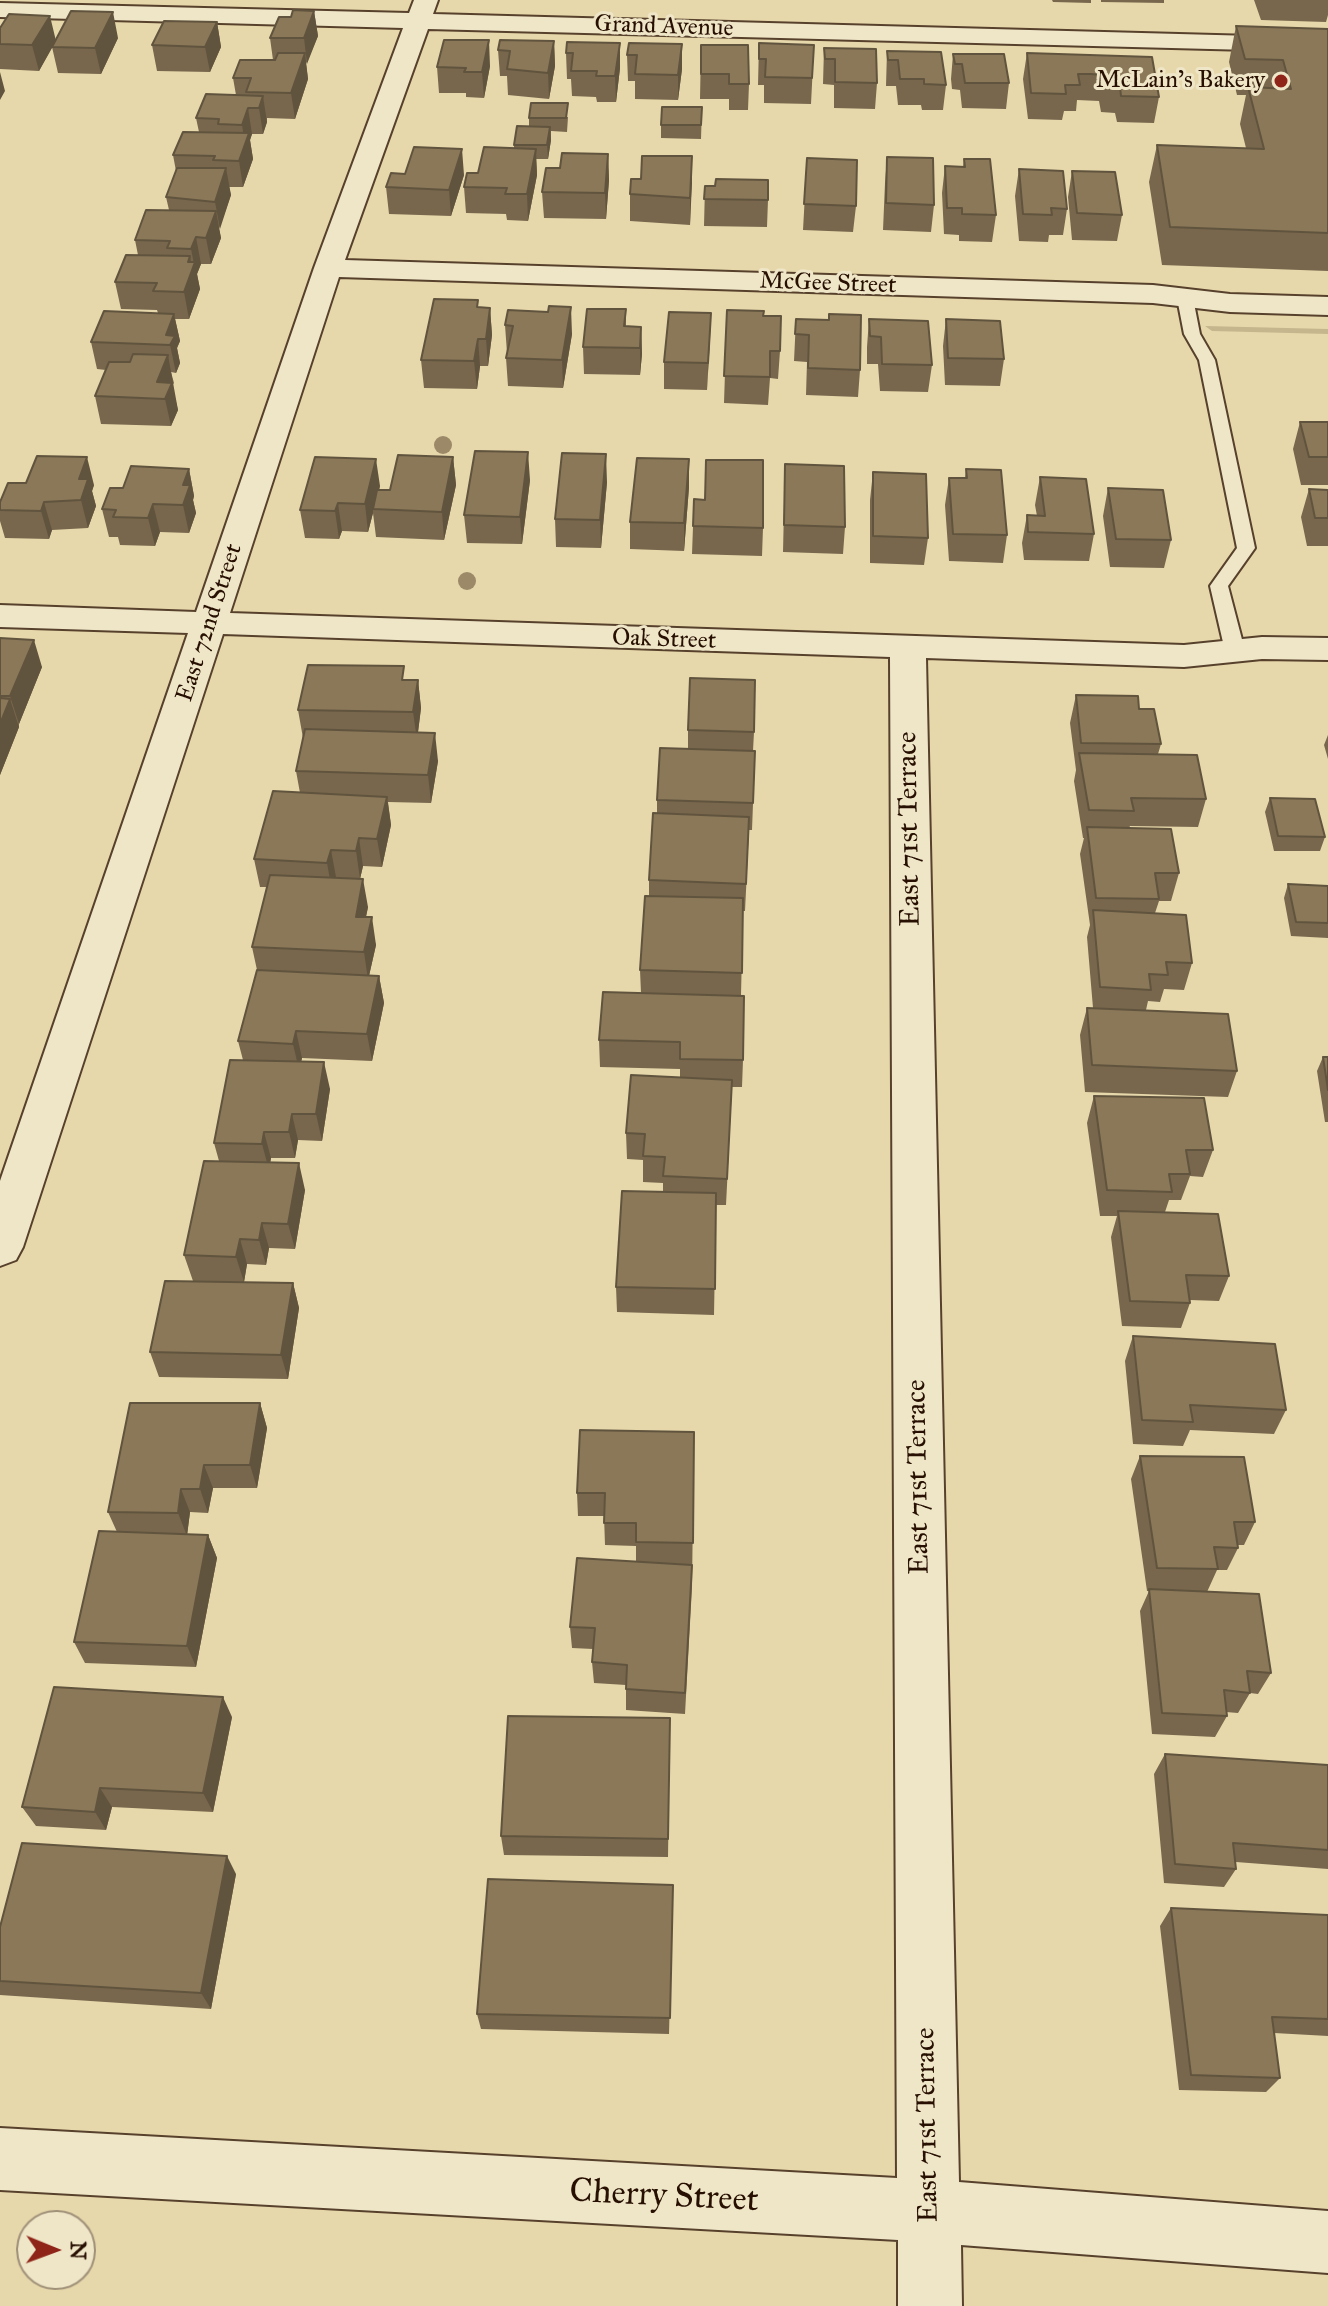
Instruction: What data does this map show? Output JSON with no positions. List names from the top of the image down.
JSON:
{
  "streets": {
    "street": [
      "Grand Avenue",
      "McGee Street",
      "East 72nd Street",
      "Oak Street",
      "East 71st Terrace",
      "Cherry Street"
    ]
  },
  "crossings": [
    ["Grand Avenue", "East 72nd Street"],
    ["McGee Street", "East 72nd Street"],
    ["East 72nd Street", "Oak Street"],
    ["Oak Street", "East 71st Terrace"],
    ["East 71st Terrace", "Cherry Street"]
  ],
  "places": ["McLain's Bakery"],
  "north": "right"
}
